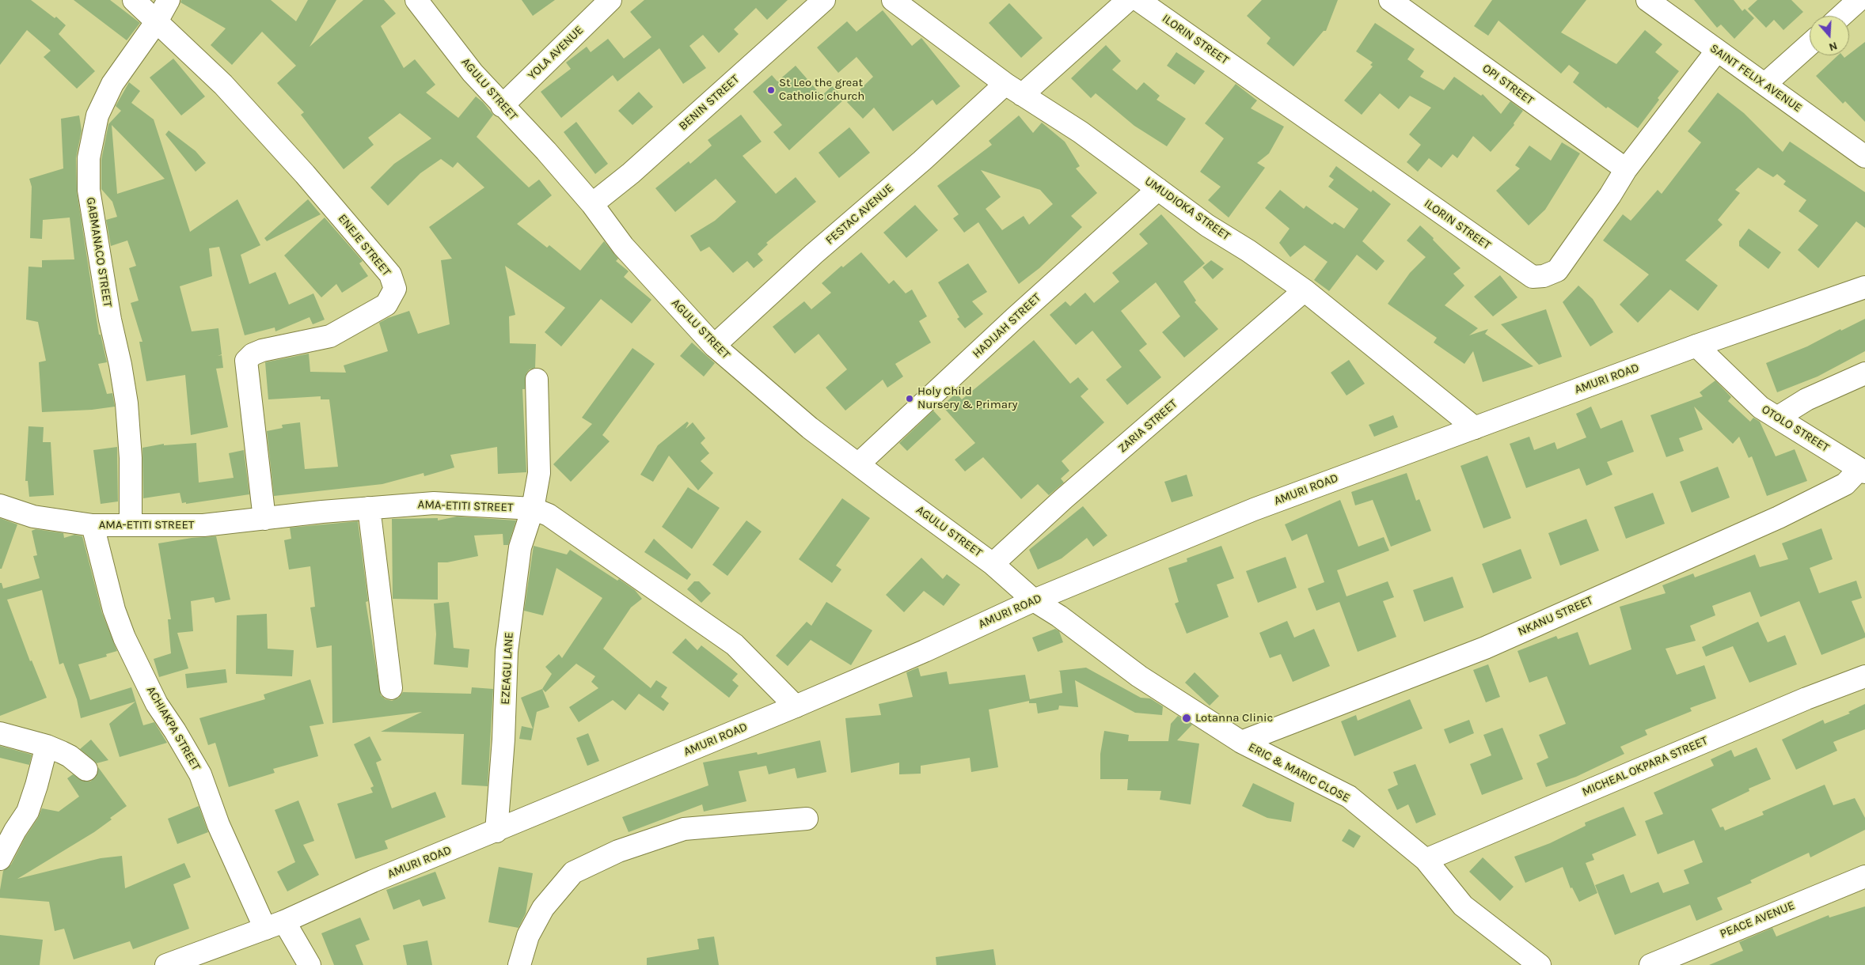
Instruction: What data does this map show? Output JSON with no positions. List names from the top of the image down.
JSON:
{
  "streets": {
    "street": [
      "ILORIN STREET",
      "YOLA AVENUE",
      "SAINT FELIX AVENUE",
      "OPI STREET",
      "AGULU STREET",
      "BENIN STREET",
      "UMUDIOKA STREET",
      "FESTAC AVENUE",
      "ENEJE STREET",
      "GABMANACO STREET",
      "HADIJAH STREET",
      "AMURI ROAD",
      "ZARIA STREET",
      "OTOLO STREET",
      "AMA-ETITI STREET",
      "NKANU STREET",
      "EZEAGU LANE",
      "ACHIAKPA STREET",
      "MICHEAL OKPARA STREET",
      "ERIC & MARIC CLOSE",
      "PEACE AVENUE"
    ]
  },
  "crossings": [
    ["ILORIN STREET", "SAINT FELIX AVENUE"],
    ["ILORIN STREET", "OPI STREET"],
    ["YOLA AVENUE", "AGULU STREET"],
    ["AGULU STREET", "BENIN STREET"],
    ["AGULU STREET", "FESTAC AVENUE"],
    ["AGULU STREET", "HADIJAH STREET"],
    ["AGULU STREET", "AMURI ROAD"],
    ["AGULU STREET", "ZARIA STREET"],
    ["AGULU STREET", "ERIC & MARIC CLOSE"],
    ["UMUDIOKA STREET", "FESTAC AVENUE"],
    ["UMUDIOKA STREET", "HADIJAH STREET"],
    ["UMUDIOKA STREET", "AMURI ROAD"],
    ["UMUDIOKA STREET", "ZARIA STREET"],
    ["ENEJE STREET", "GABMANACO STREET"],
    ["ENEJE STREET", "AMA-ETITI STREET"],
    ["GABMANACO STREET", "AMA-ETITI STREET"],
    ["AMURI ROAD", "OTOLO STREET"],
    ["AMURI ROAD", "AMA-ETITI STREET"],
    ["AMURI ROAD", "EZEAGU LANE"],
    ["AMURI ROAD", "ACHIAKPA STREET"],
    ["OTOLO STREET", "NKANU STREET"],
    ["AMA-ETITI STREET", "EZEAGU LANE"],
    ["AMA-ETITI STREET", "ACHIAKPA STREET"],
    ["NKANU STREET", "ERIC & MARIC CLOSE"],
    ["MICHEAL OKPARA STREET", "ERIC & MARIC CLOSE"]
  ],
  "places": ["St Leo the great Catholic church", "Holy Child Nursery & Primary", "Lotanna Clinic"],
  "north": "bottom"
}
